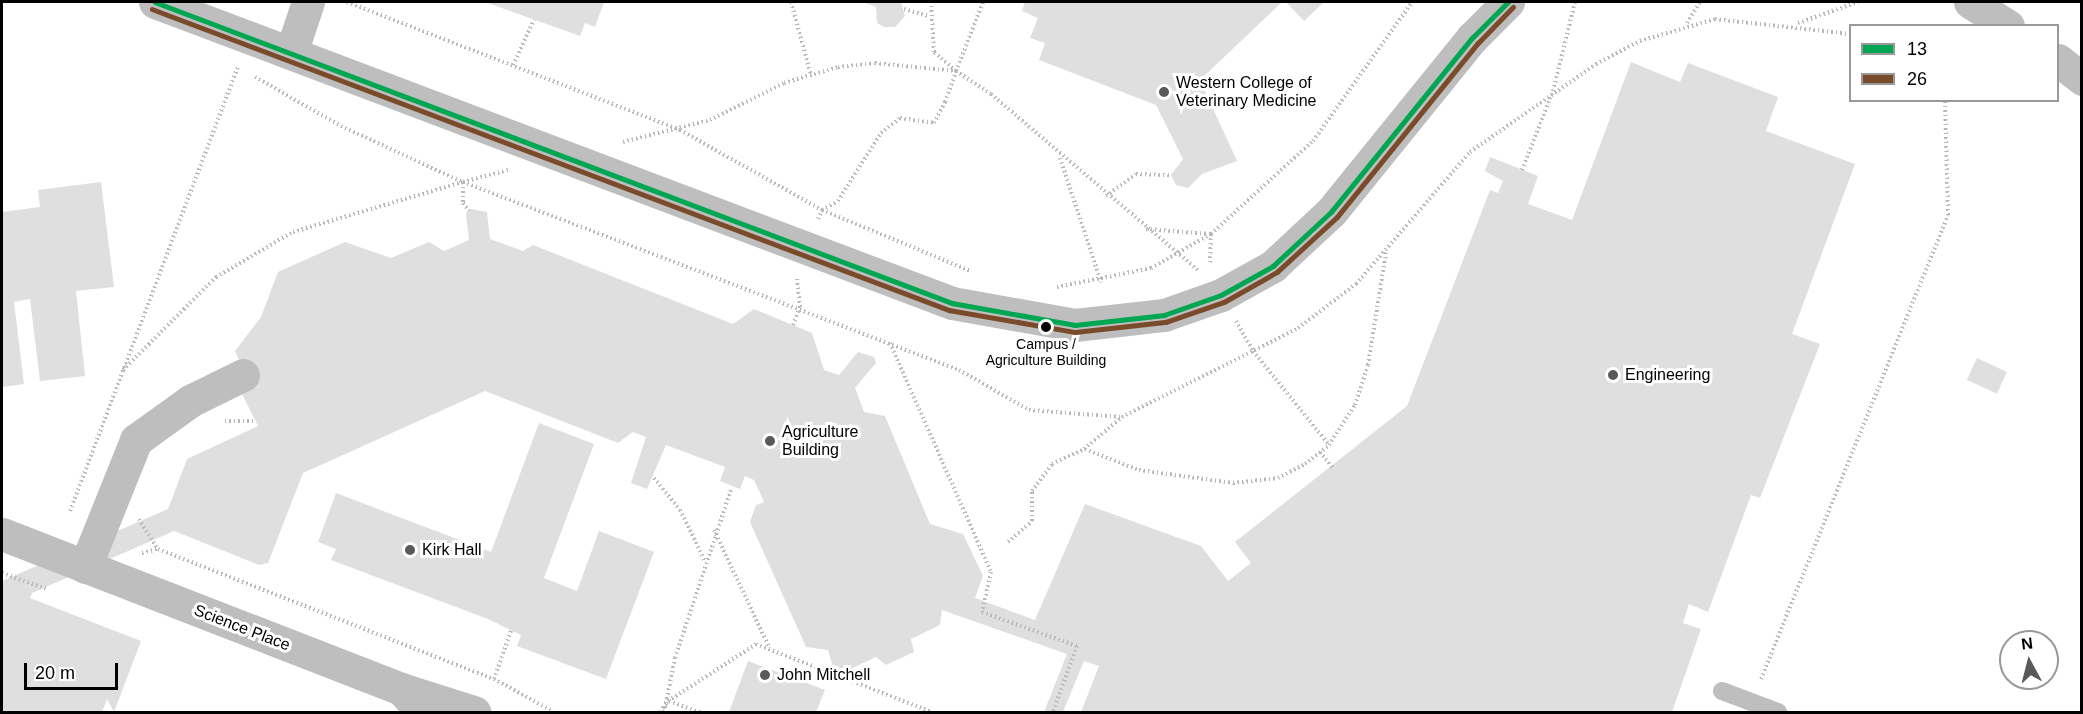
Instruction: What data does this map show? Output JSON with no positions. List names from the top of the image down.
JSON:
{
  "streets": {
    "street": ["Science Place"]
  },
  "places": [
    "Western College of Veterinary Medicine",
    "Campus / Agriculture Building",
    "Engineering",
    "Agriculture Building",
    "Kirk Hall",
    "John Mitchell"
  ],
  "lines": ["transit line 13", "transit line 26"],
  "legend": ["13", "26"],
  "scale_bar": "20 m",
  "north": "top"
}
